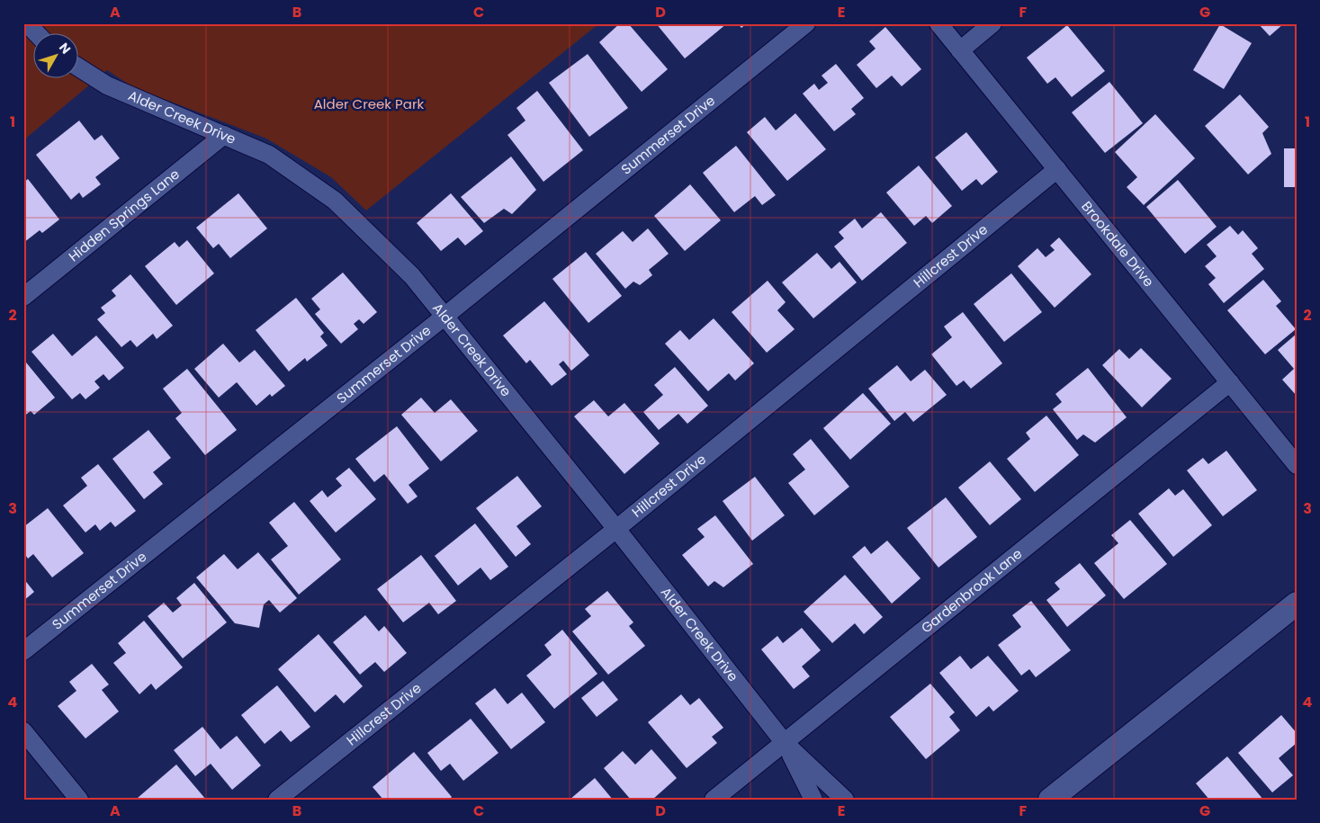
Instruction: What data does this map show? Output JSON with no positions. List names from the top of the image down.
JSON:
{
  "streets": {
    "street": [
      "Alder Creek Drive",
      "Summerset Drive",
      "Hidden Springs Lane",
      "Brookdale Drive",
      "Hillcrest Drive",
      "Gardenbrook Lane"
    ]
  },
  "crossings": [
    ["Alder Creek Drive", "Summerset Drive"],
    ["Alder Creek Drive", "Hidden Springs Lane"],
    ["Alder Creek Drive", "Hillcrest Drive"],
    ["Alder Creek Drive", "Gardenbrook Lane"],
    ["Brookdale Drive", "Hillcrest Drive"],
    ["Brookdale Drive", "Gardenbrook Lane"]
  ],
  "parks": ["Alder Creek Park"],
  "north": "top right",
  "grid": {
    "columns": [
      "A",
      "B",
      "C",
      "D",
      "E",
      "F",
      "G"
    ],
    "rows": [
      "1",
      "2",
      "3",
      "4"
    ]
  }
}
